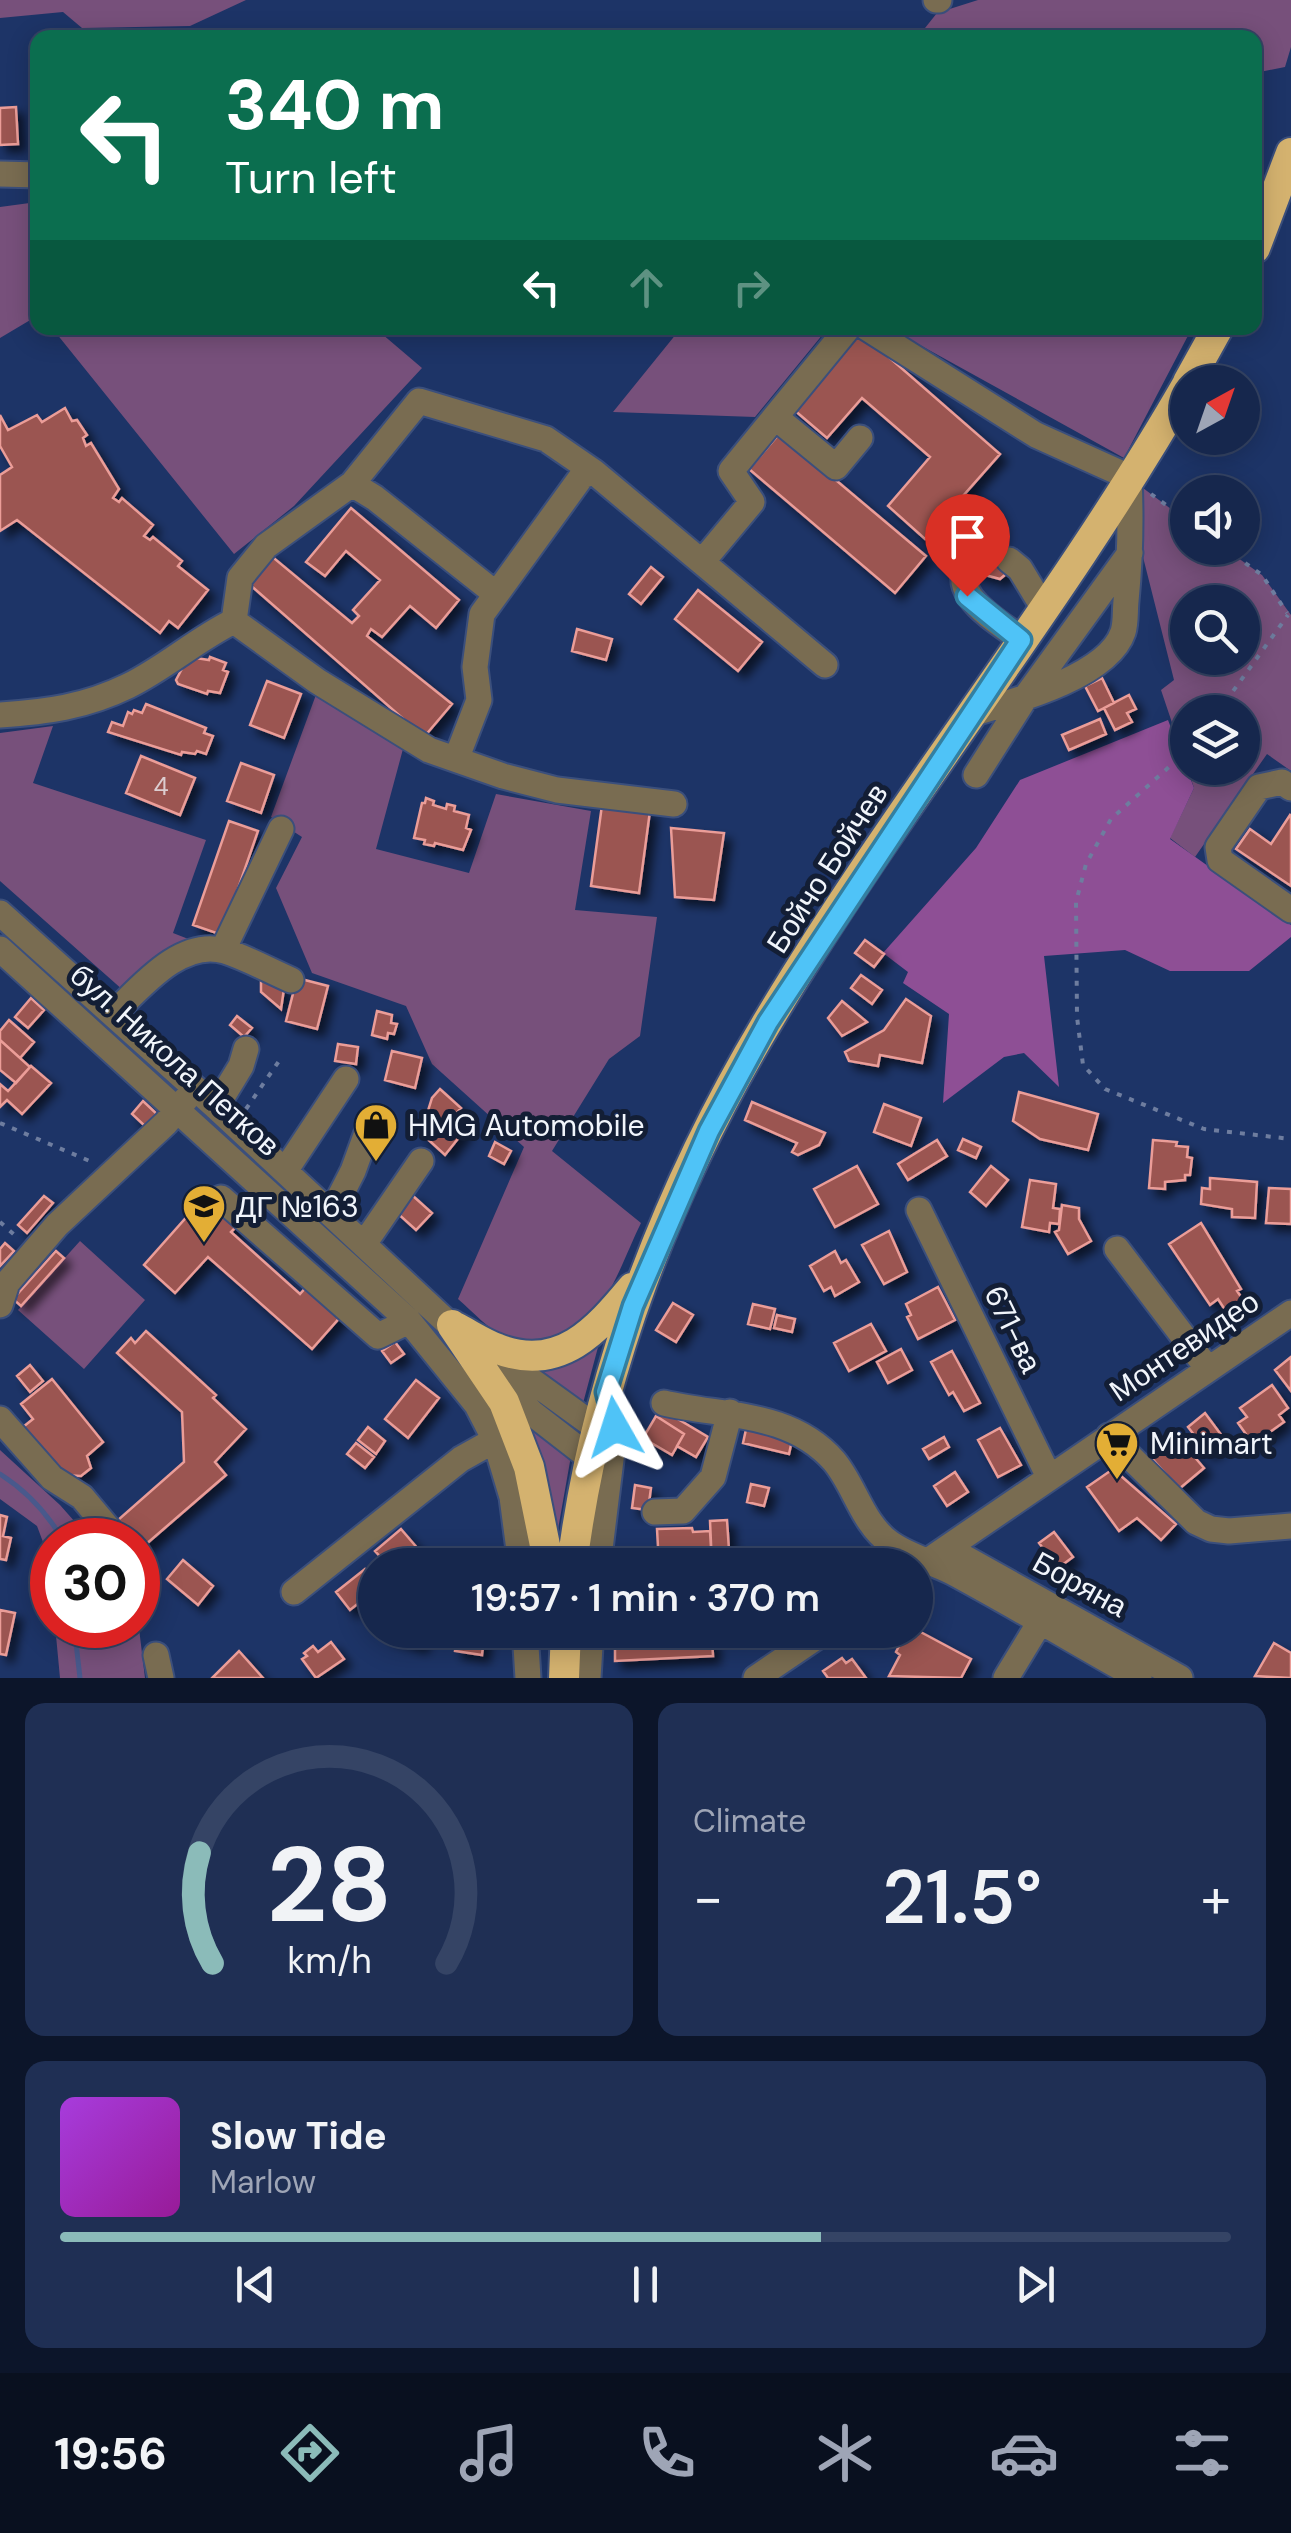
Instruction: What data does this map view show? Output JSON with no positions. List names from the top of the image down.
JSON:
{
  "streets": {
    "highway": ["Бойчо Бойчев"],
    "street": [
      "бул. Никола Петков",
      "671-ва",
      "Монтевидео",
      "Боряна"
    ]
  },
  "crossings": [
    ["Бойчо Бойчев", "бул. Никола Петков"],
    ["671-ва", "Монтевидео"]
  ],
  "places": {
    "shop": ["HMG Automobile"],
    "school or university": ["ДГ №163"],
    "supermarket": ["Minimart"]
  },
  "house_numbers": ["4"],
  "north": "top right",
  "page": {
    "turn": ["340 m", "Turn left"],
    "limit": "30",
    "trip": "19:57 · 1 min · 370 m",
    "tile": "Climate",
    "heat": ["−", "21.5°", "+"],
    "song": ["Slow Tide", "Marlow"],
    "tabs": "19:56",
    "gauge": ["28", "km/h"]
  }
}
